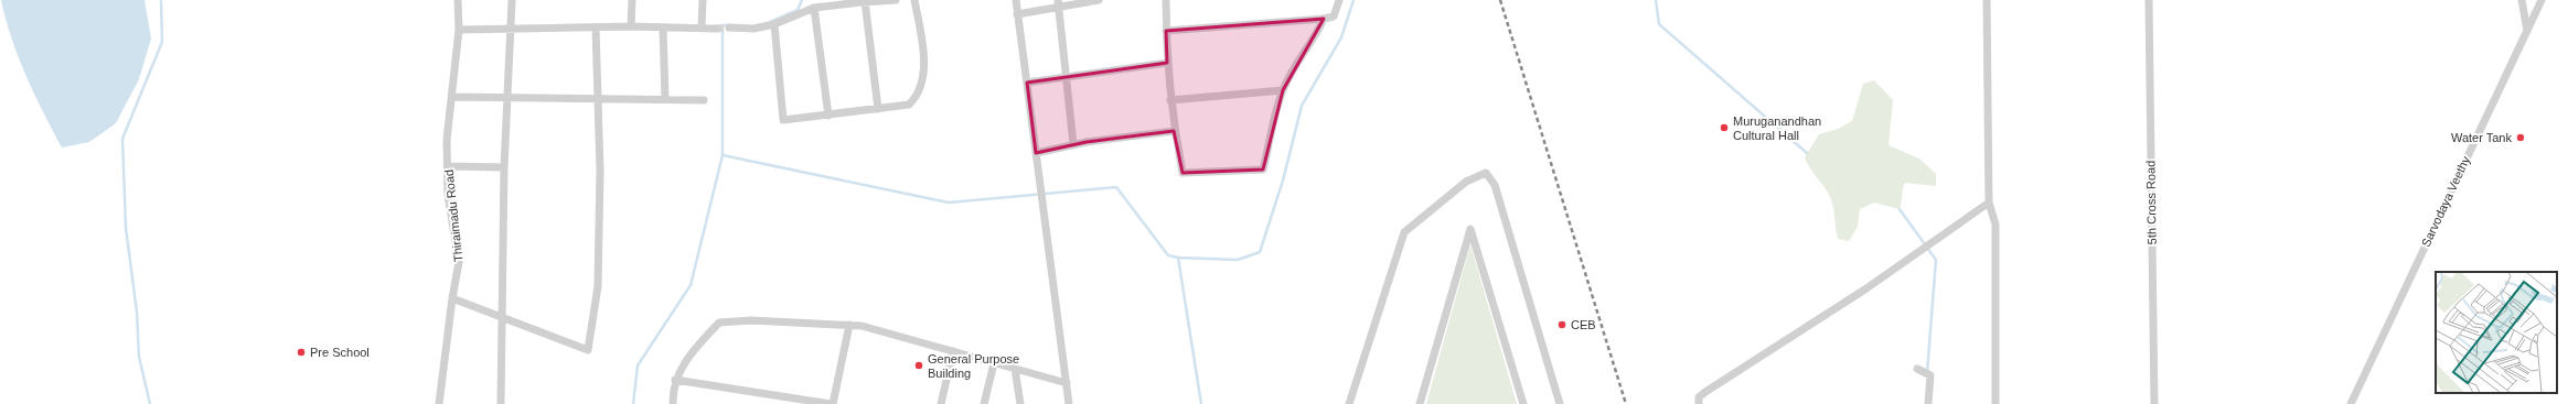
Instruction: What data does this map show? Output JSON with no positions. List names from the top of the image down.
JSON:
{
  "streets": {
    "street": ["Sarvodaya Veethy", "5th Cross Road", "Thiraimadu Road"]
  },
  "places": [
    "Muruganandhan Cultural Hall",
    "Water Tank",
    "CEB",
    "Pre School",
    "General Purpose Building"
  ]
}
